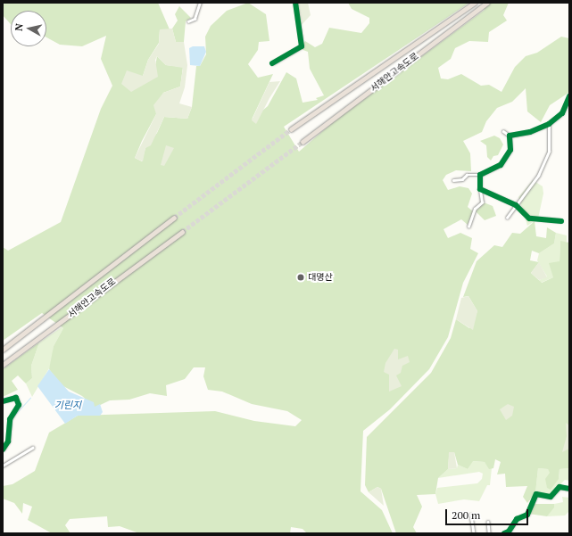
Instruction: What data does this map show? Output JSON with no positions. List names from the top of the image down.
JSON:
{
  "streets": {
    "highway": ["서해안고속도로"]
  },
  "water": ["기린지"],
  "places": ["대명산"],
  "scale_bar": "200 m",
  "north": "left"
}
